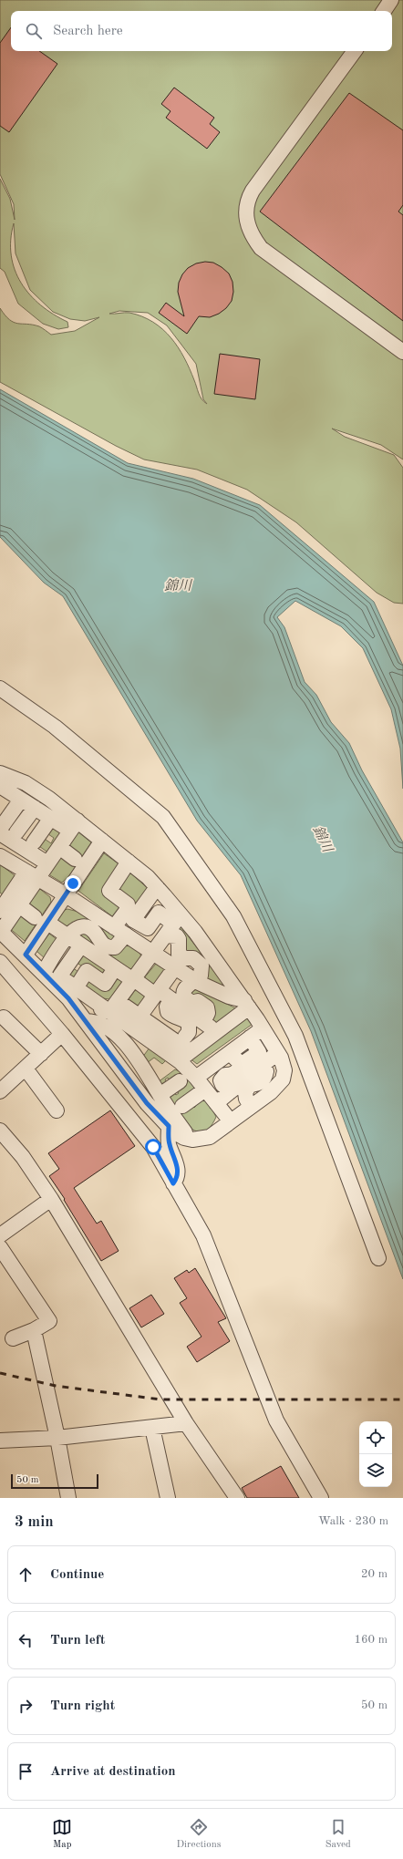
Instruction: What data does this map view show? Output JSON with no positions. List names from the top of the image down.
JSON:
{
  "water": ["錦川"],
  "scale_bar": "50 m",
  "page": {
    "search": "Search here",
    "scale": "50 m",
    "heading": ["3 min", "Walk · 230 m"],
    "list": [
      ["Continue", "20 m"],
      ["Turn left", "160 m"],
      ["Turn right", "50 m"],
      "Arrive at destination"
    ],
    "nav": ["Map", "Directions", "Saved"]
  }
}
